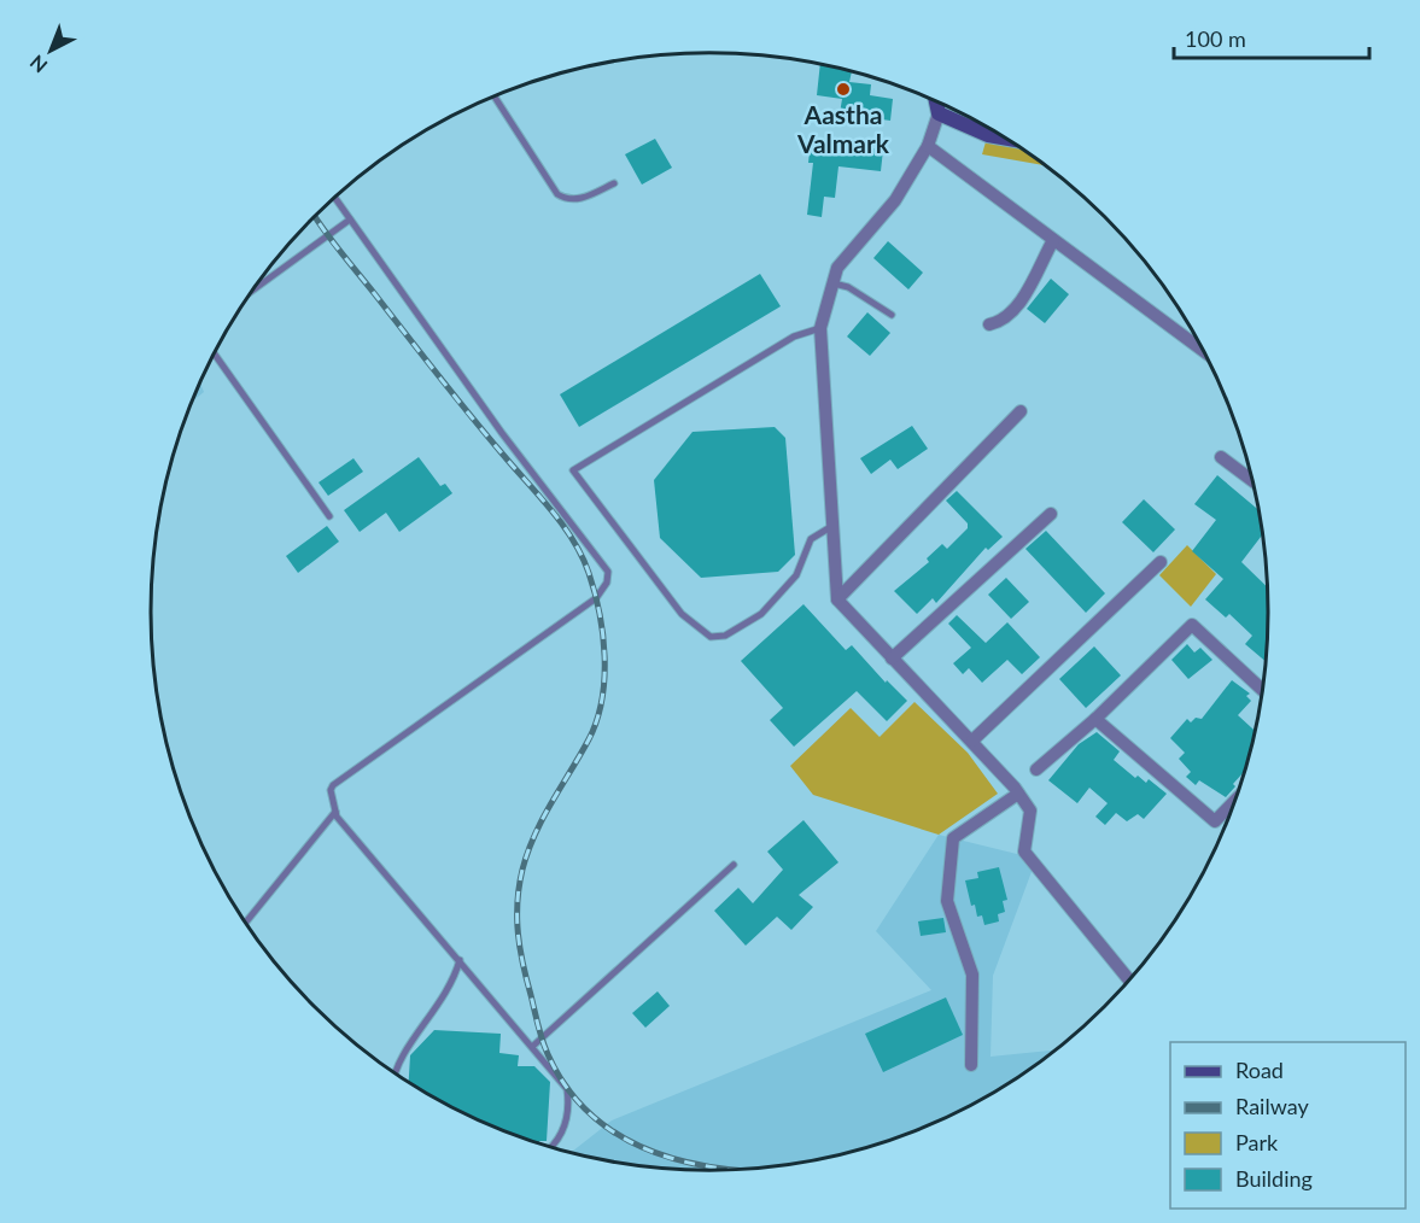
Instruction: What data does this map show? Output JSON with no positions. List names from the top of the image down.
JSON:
{
  "places": ["Aastha Valmark"],
  "legend": [
    "Road",
    "Railway",
    "Park",
    "Building"
  ],
  "scale_bar": "100 m",
  "north": "bottom left"
}
